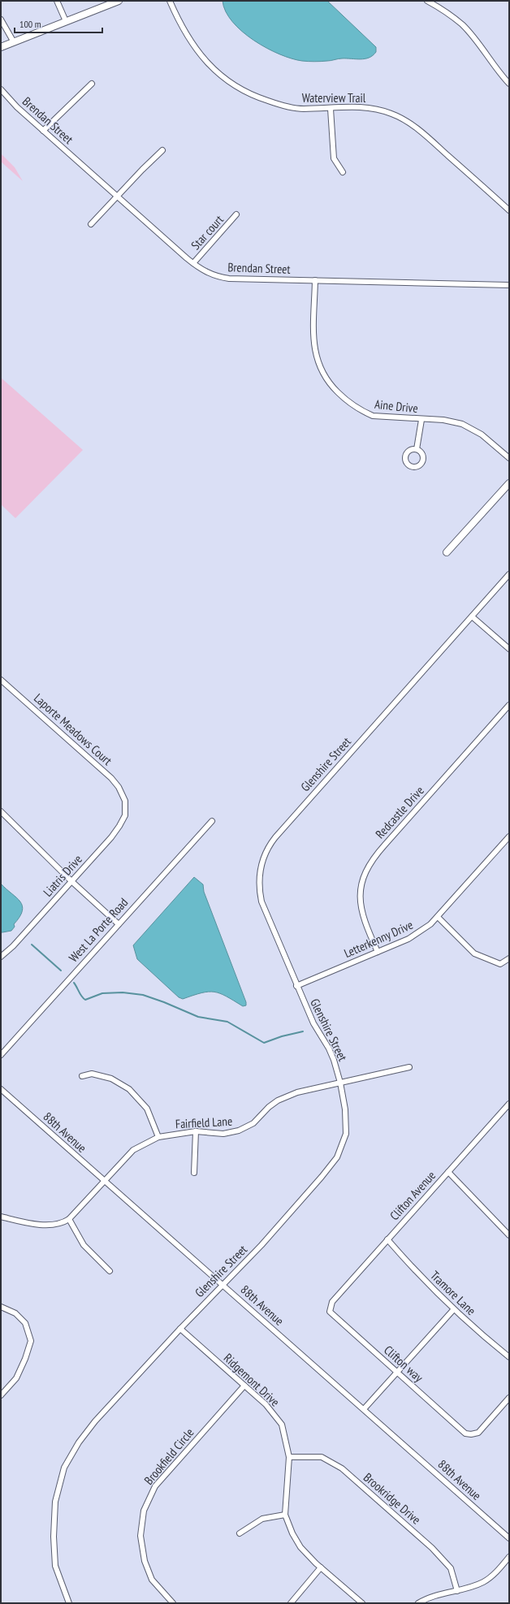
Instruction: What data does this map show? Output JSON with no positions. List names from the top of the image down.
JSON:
{
  "streets": {
    "street": [
      "Waterview Trail",
      "Brendan Street",
      "Star court",
      "Aine Drive",
      "Laporte Meadows Court",
      "Glenshire Street",
      "Redcastle Drive",
      "Liatris Drive",
      "West La Porte Road",
      "Letterkenny Drive",
      "Fairfield Lane",
      "88th Avenue",
      "Clifton Avenue",
      "Tramore Lane",
      "Clifton way",
      "Ridgemont Drive",
      "Brookfield Circle",
      "Brookridge Drive"
    ]
  },
  "crossings": [
    ["Brendan Street", "Star court"],
    ["Brendan Street", "Aine Drive"],
    ["Laporte Meadows Court", "Liatris Drive"],
    ["Glenshire Street", "Letterkenny Drive"],
    ["Glenshire Street", "Fairfield Lane"],
    ["Glenshire Street", "88th Avenue"],
    ["Glenshire Street", "Ridgemont Drive"],
    ["Redcastle Drive", "Letterkenny Drive"],
    ["Fairfield Lane", "88th Avenue"],
    ["Clifton Avenue", "Tramore Lane"],
    ["Clifton Avenue", "Clifton way"],
    ["Ridgemont Drive", "Brookfield Circle"],
    ["Ridgemont Drive", "Brookridge Drive"]
  ],
  "scale_bar": "100 m"
}
